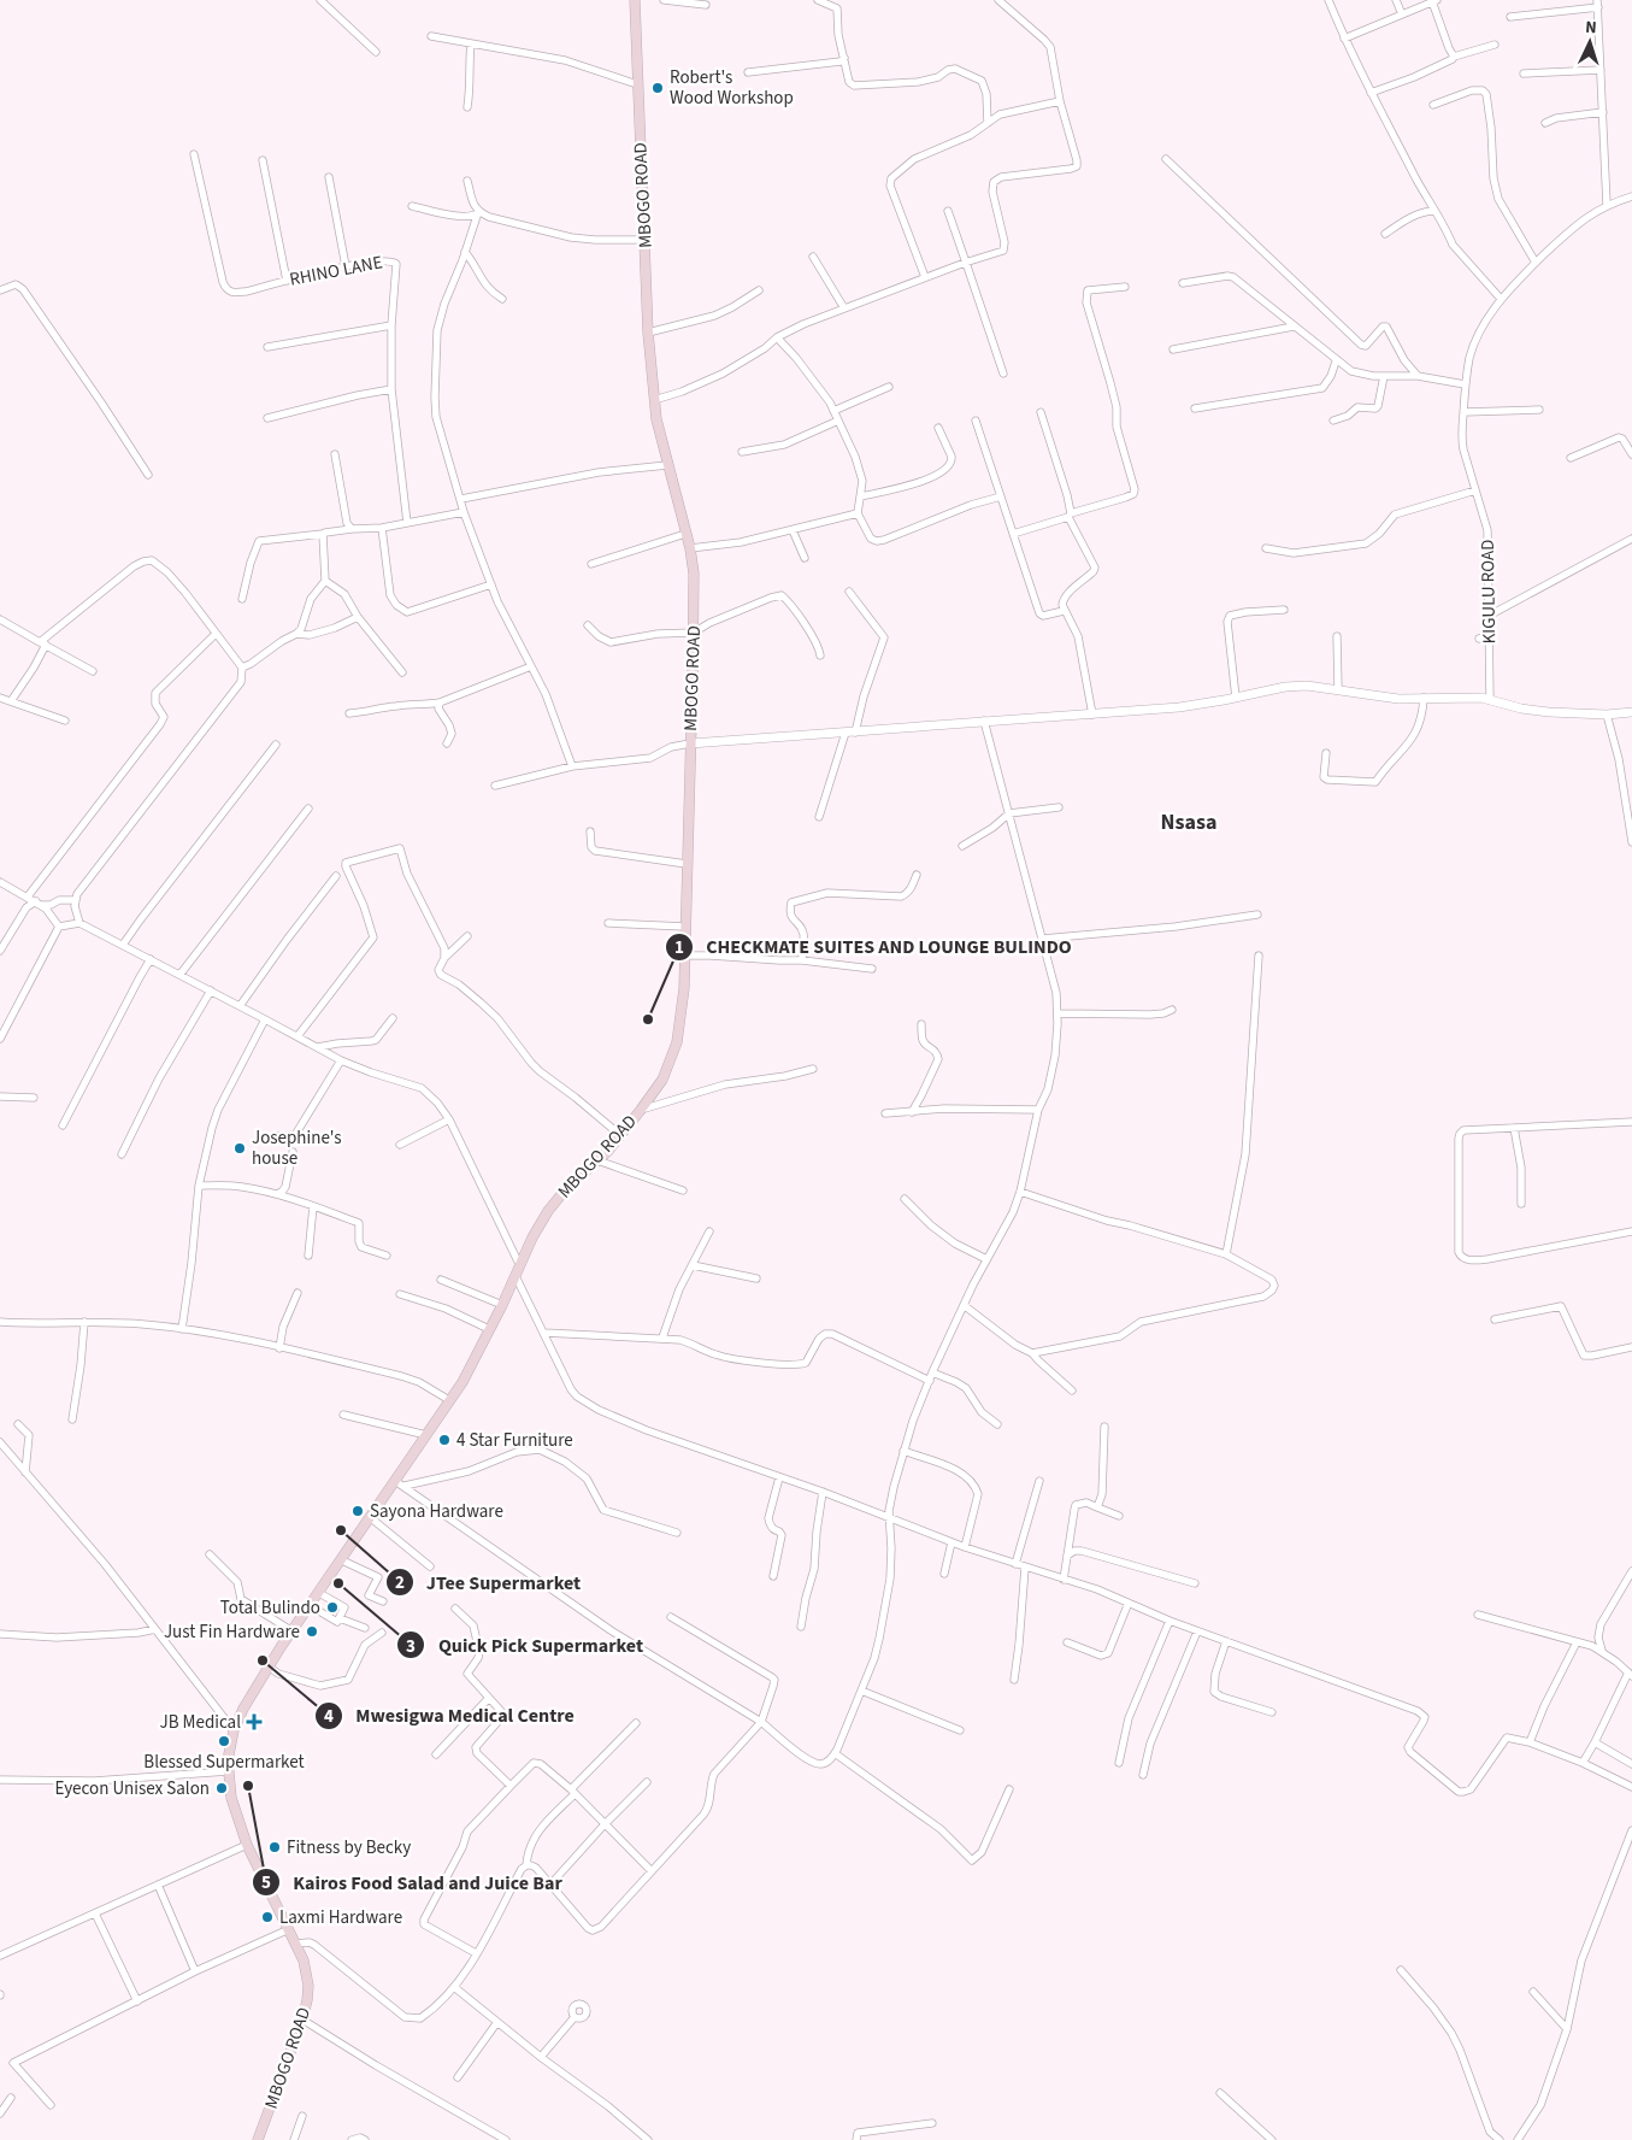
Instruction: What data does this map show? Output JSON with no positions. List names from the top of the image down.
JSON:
{
  "streets": {
    "main road": ["MBOGO ROAD"],
    "street": ["RHINO LANE", "KIGULU ROAD"]
  },
  "districts": ["Nsasa"],
  "places": {
    "other": [
      "Robert's Wood Workshop",
      "CHECKMATE SUITES AND LOUNGE BULINDO",
      "Josephine's house",
      "4 Star Furniture",
      "Sayona Hardware",
      "JTee Supermarket",
      "Quick Pick Supermarket",
      "Total Bulindo",
      "Just Fin Hardware",
      "Mwesigwa Medical Centre",
      "Blessed Supermarket",
      "Kairos Food Salad and Juice Bar",
      "Eyecon Unisex Salon",
      "Fitness by Becky",
      "Laxmi Hardware"
    ],
    "health": ["JB Medical"]
  },
  "north": "top"
}
